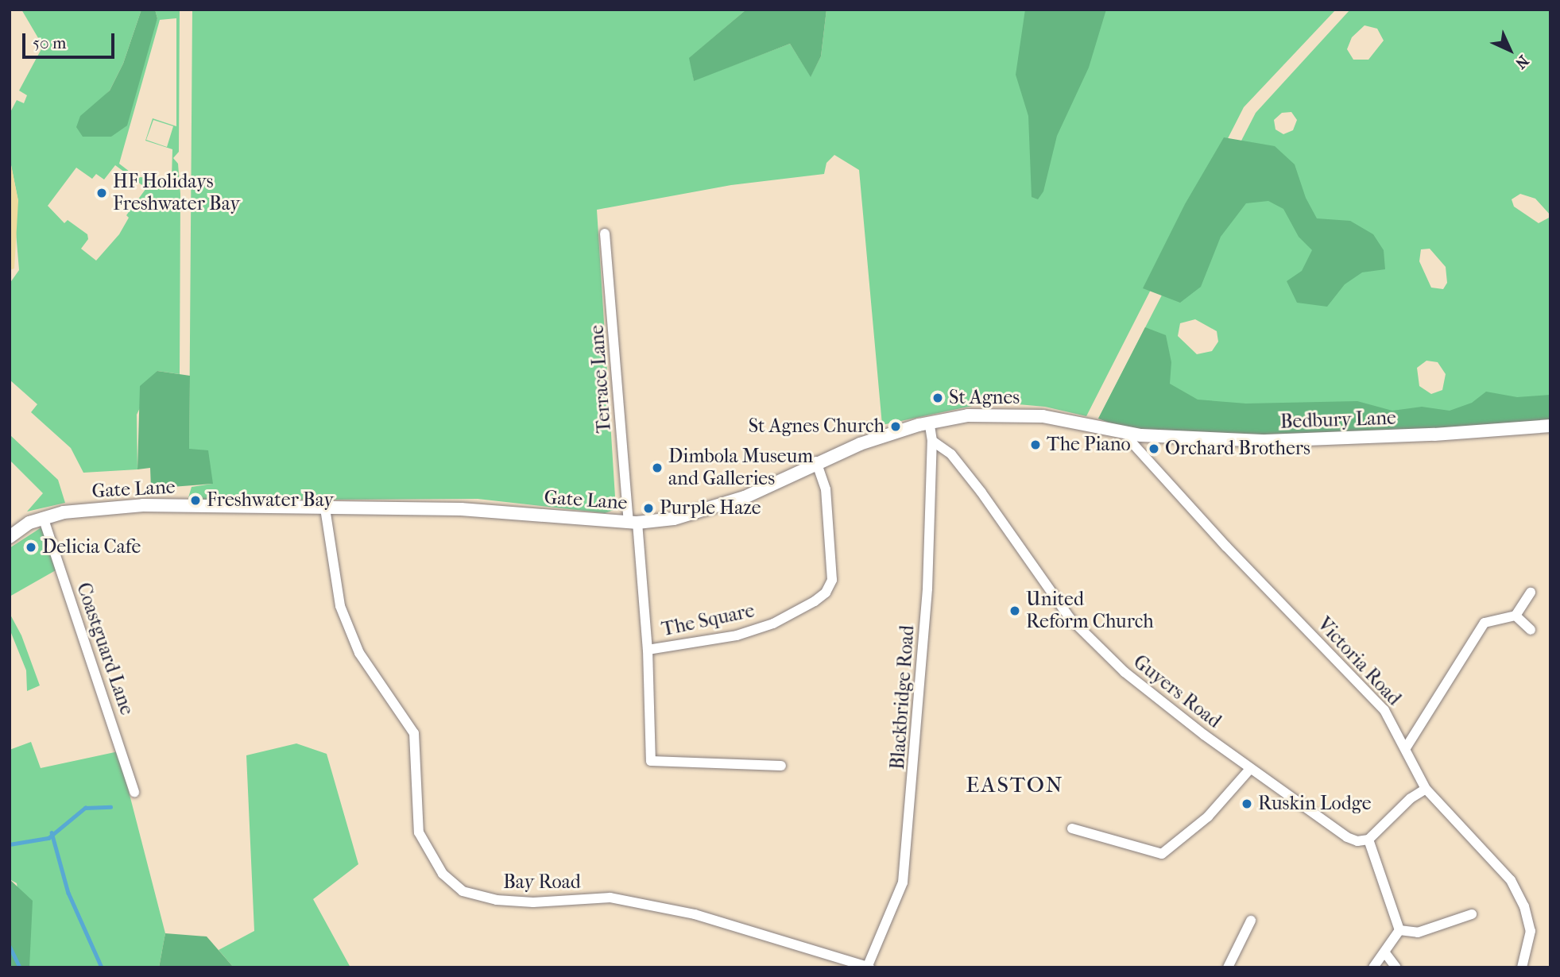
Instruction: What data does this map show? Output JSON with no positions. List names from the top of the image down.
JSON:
{
  "streets": {
    "street": [
      "Terrace Lane",
      "Bedbury Lane",
      "Gate Lane",
      "The Square",
      "Coastguard Lane",
      "Victoria Road",
      "Guyers Road",
      "Blackbridge Road",
      "Bay Road"
    ]
  },
  "crossings": [
    ["Terrace Lane", "Gate Lane"],
    ["Terrace Lane", "The Square"],
    ["Bedbury Lane", "Gate Lane"],
    ["Bedbury Lane", "Victoria Road"],
    ["Gate Lane", "The Square"],
    ["Gate Lane", "Coastguard Lane"],
    ["Gate Lane", "Victoria Road"],
    ["Gate Lane", "Blackbridge Road"],
    ["Gate Lane", "Bay Road"],
    ["Guyers Road", "Blackbridge Road"],
    ["Blackbridge Road", "Bay Road"]
  ],
  "districts": ["EASTON"],
  "places": [
    "HF Holidays Freshwater Bay",
    "St Agnes",
    "St Agnes Church",
    "The Piano",
    "Orchard Brothers",
    "Dimbola Museum and Galleries",
    "Freshwater Bay",
    "Purple Haze",
    "Delicia Cafe",
    "United Reform Church",
    "Ruskin Lodge"
  ],
  "scale_bar": "50 m",
  "north": "bottom right"
}
